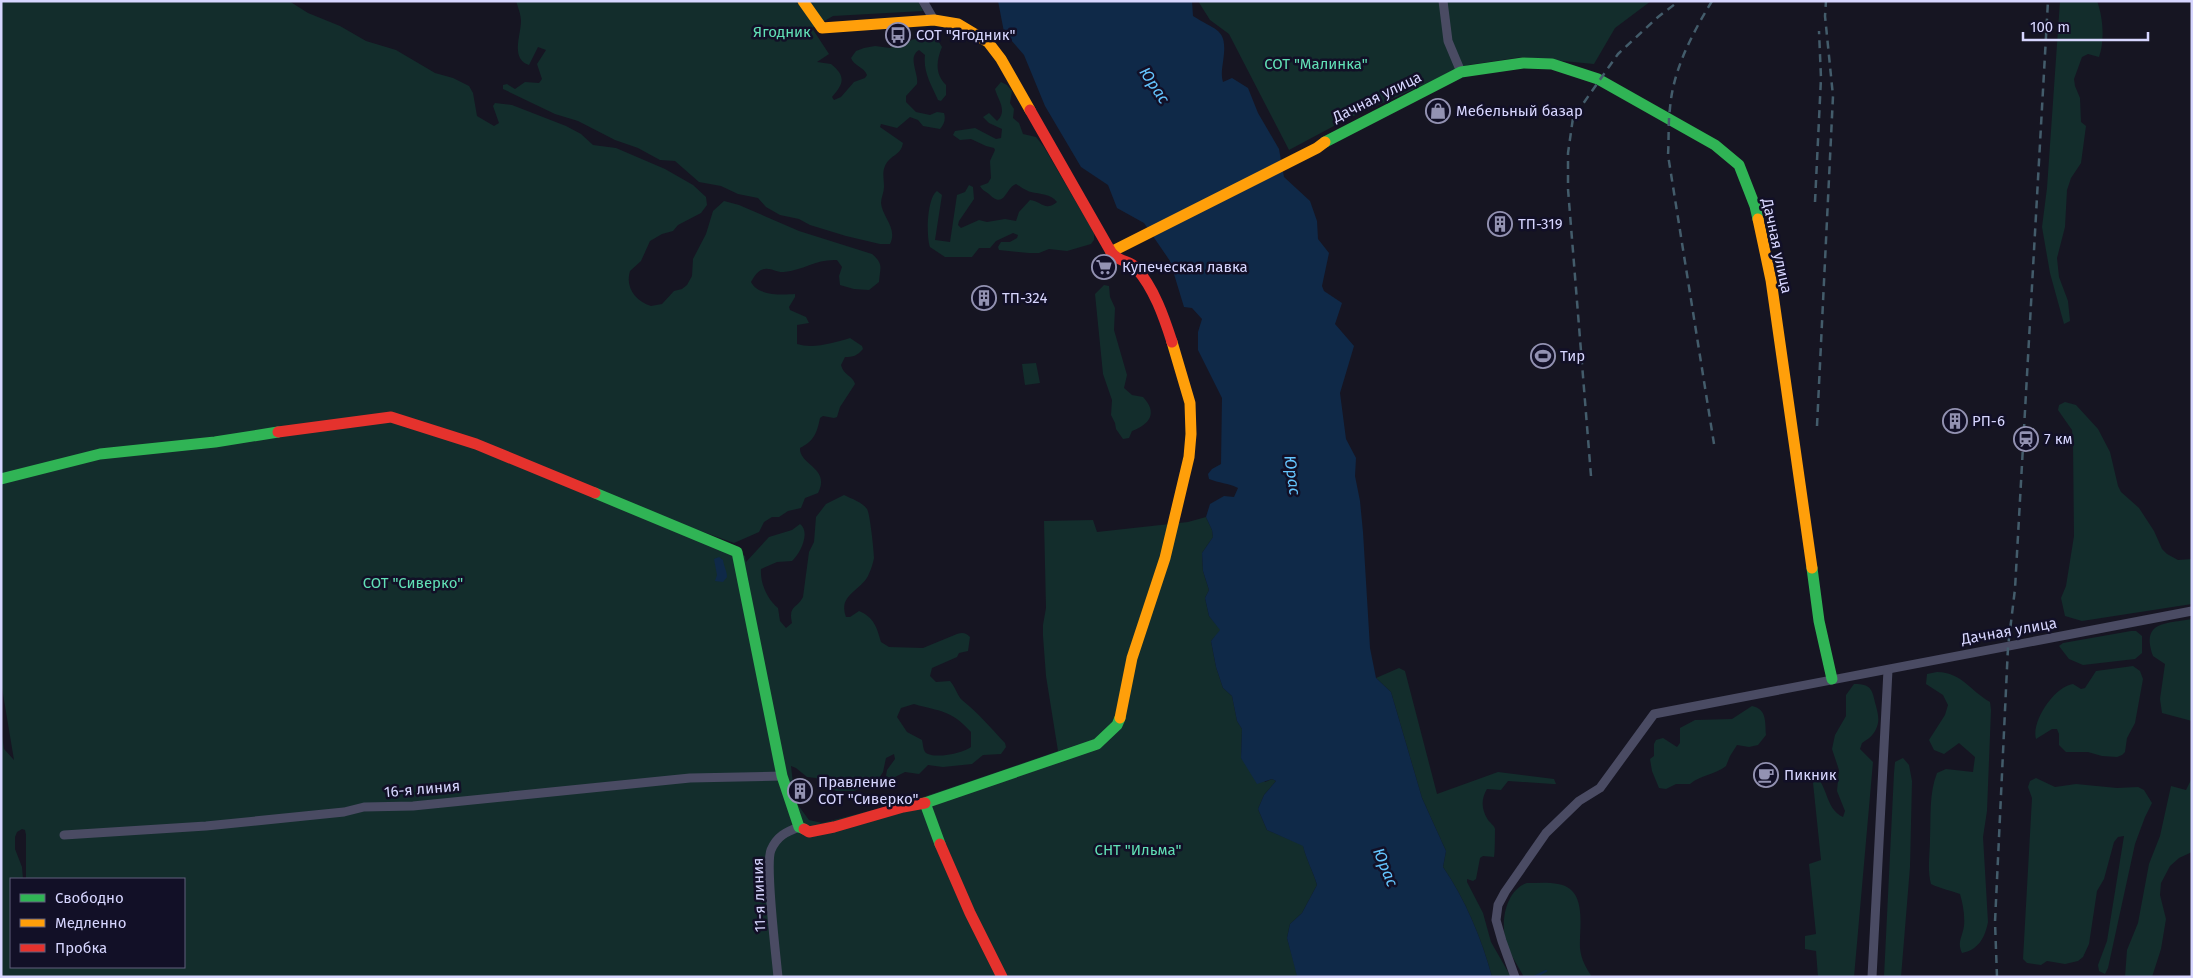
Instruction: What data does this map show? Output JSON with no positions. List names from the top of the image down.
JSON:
{
  "streets": {
    "street": ["Дачная улица", "16-я линия", "11-я линия"]
  },
  "water": ["Юрас"],
  "parks": [
    "Ягодник",
    "СОТ \"Малинка\"",
    "СОТ \"Сиверко\"",
    "СНТ \"Ильма\""
  ],
  "places": {
    "bus stop": ["СОТ \"Ягодник\""],
    "shop": ["Мебельный базар"],
    "building": [
      "ТП-319",
      "ТП-324",
      "РП-6",
      "Правление СОТ \"Сиверко\""
    ],
    "supermarket": ["Купеческая лавка"],
    "sports": ["Тир"],
    "station": ["7 км"],
    "cafe": ["Пикник"]
  },
  "legend": ["Свободно", "Медленно", "Пробка"],
  "scale_bar": "100 m"
}
